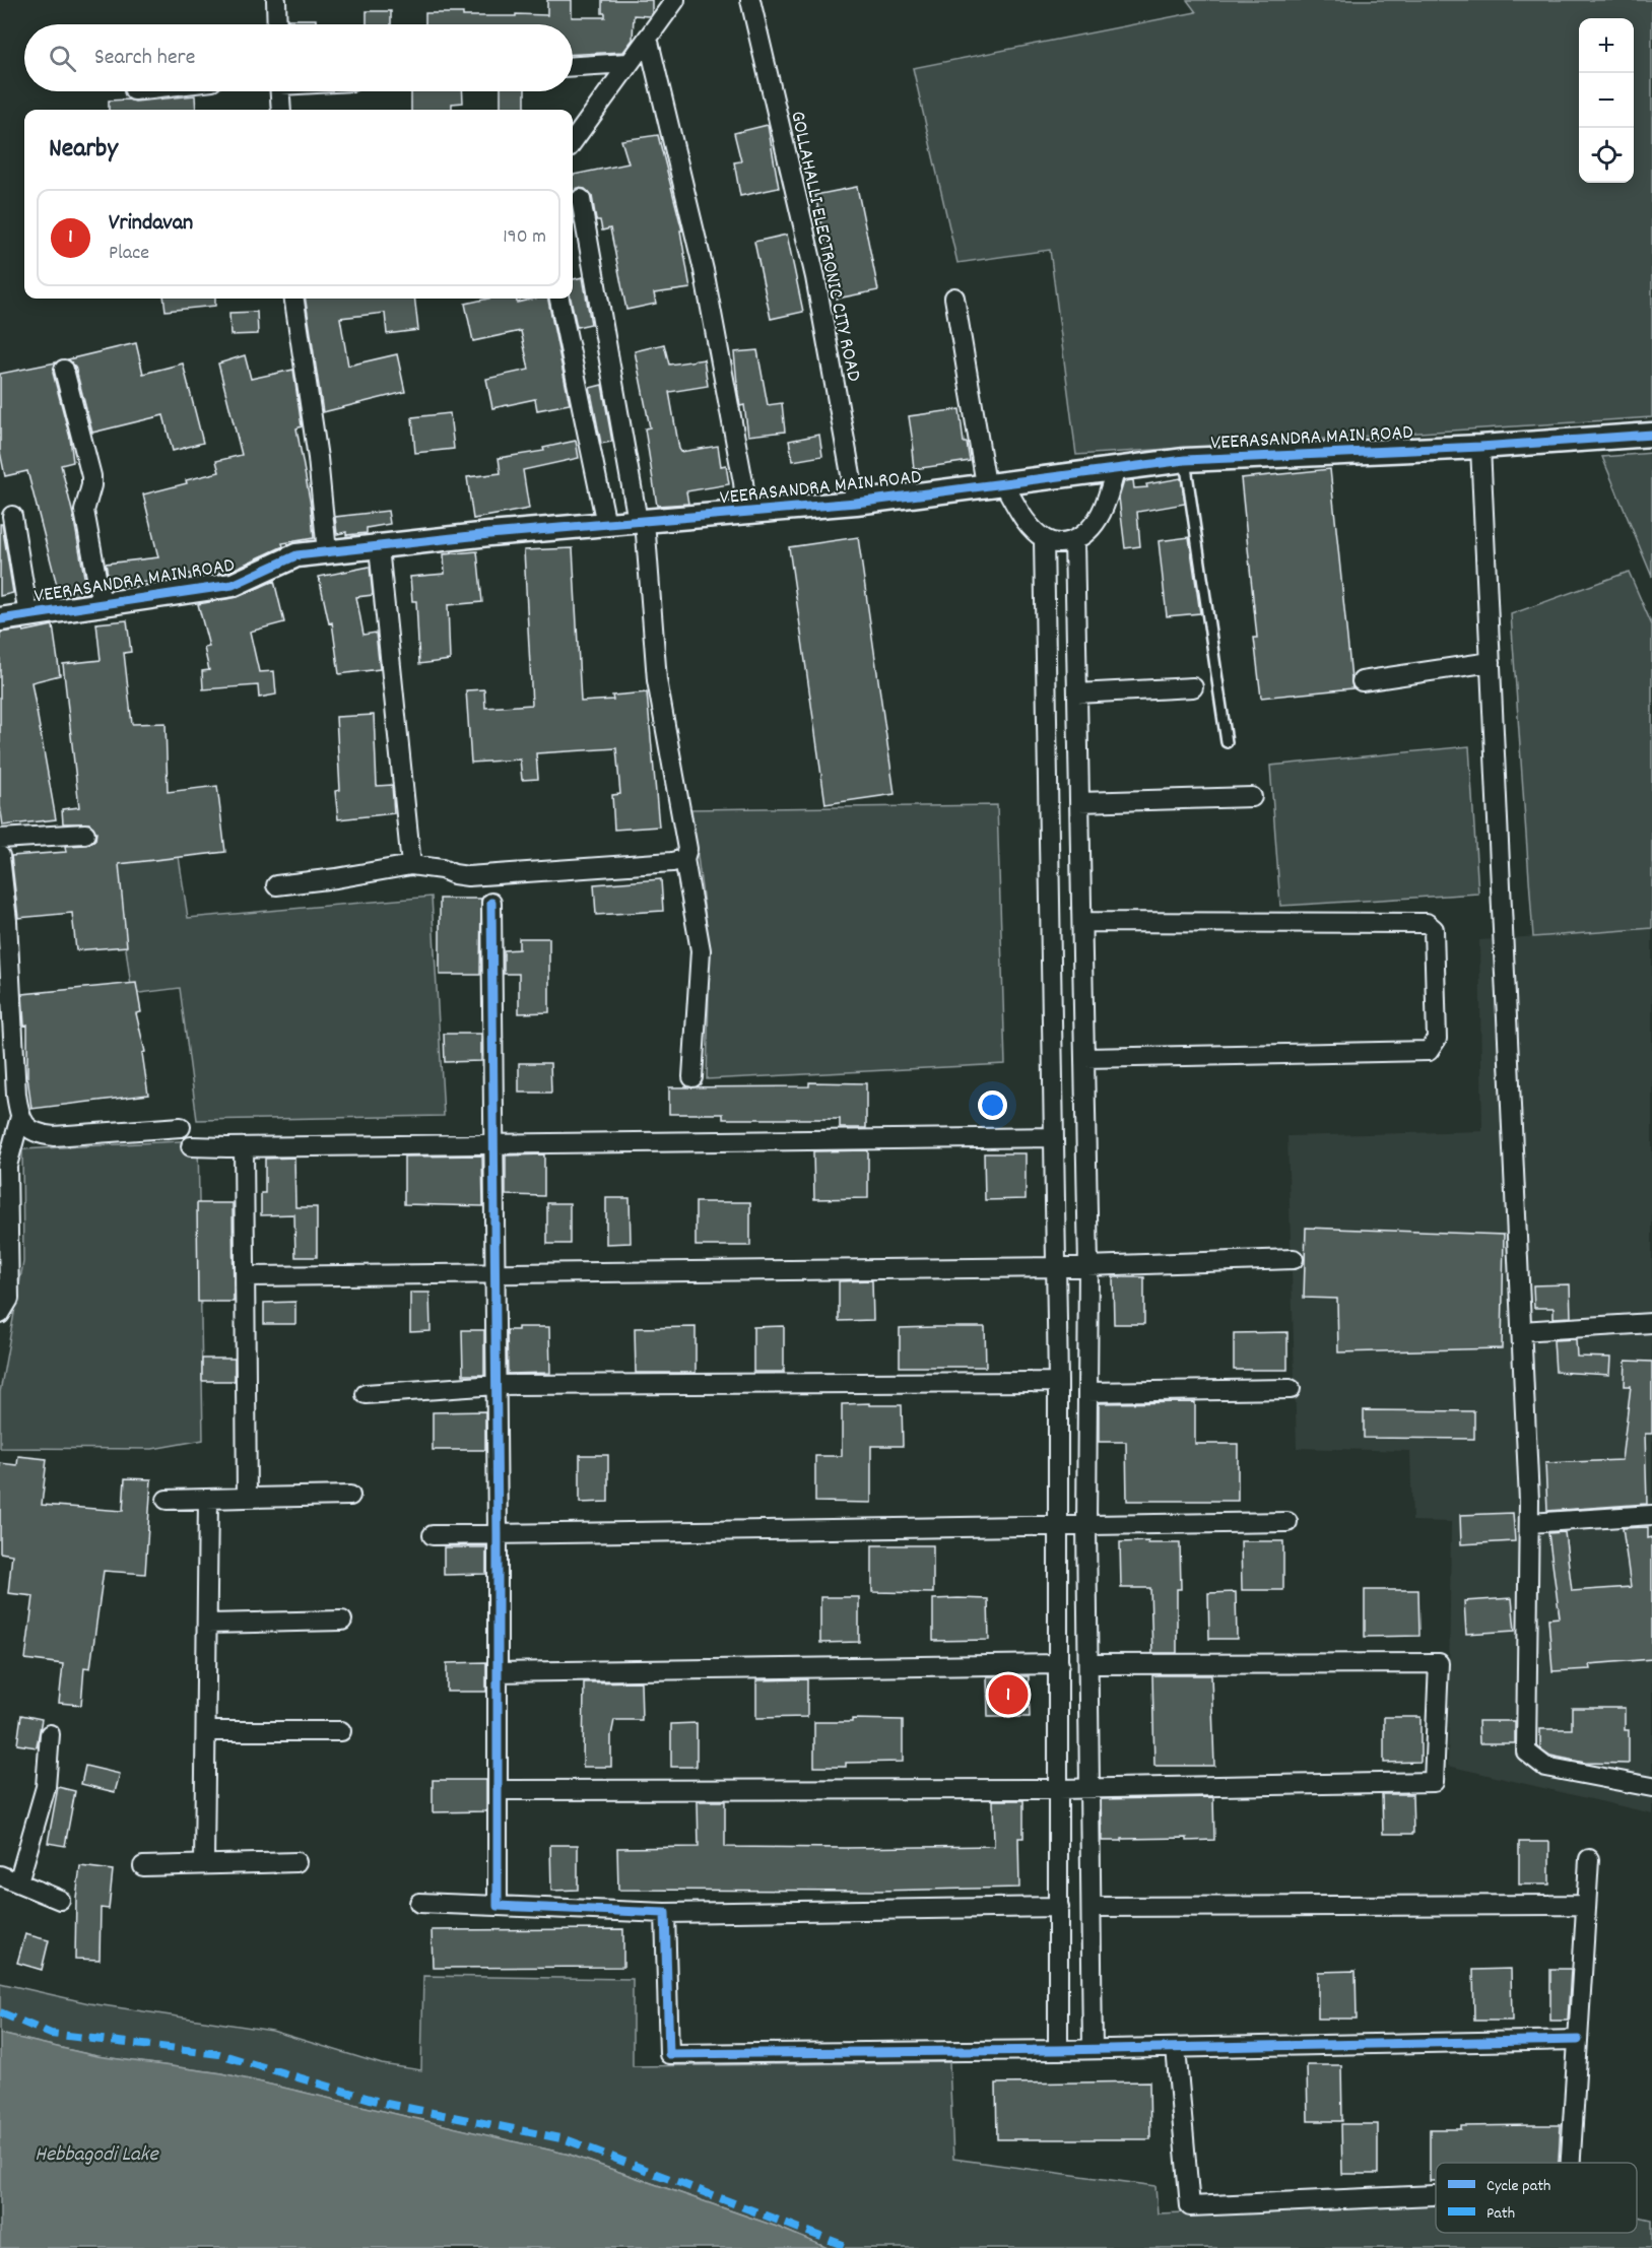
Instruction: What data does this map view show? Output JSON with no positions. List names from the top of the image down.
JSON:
{
  "streets": {
    "street": ["GOLLAHALLI ELECTRONIC CITY ROAD", "VEERASANDRA MAIN ROAD"]
  },
  "crossings": [
    ["GOLLAHALLI ELECTRONIC CITY ROAD", "VEERASANDRA MAIN ROAD"]
  ],
  "water": ["Hebbagodi Lake"],
  "legend": ["Cycle path", "Path"],
  "page": {
    "map_buttons": ["+", "−"],
    "search": "Search here",
    "heading": "Nearby",
    "list": [
      {
        "mark": "1",
        "name": "Vrindavan",
        "note": "Place",
        "value": "190 m"
      }
    ],
    "pins": "1"
  }
}
